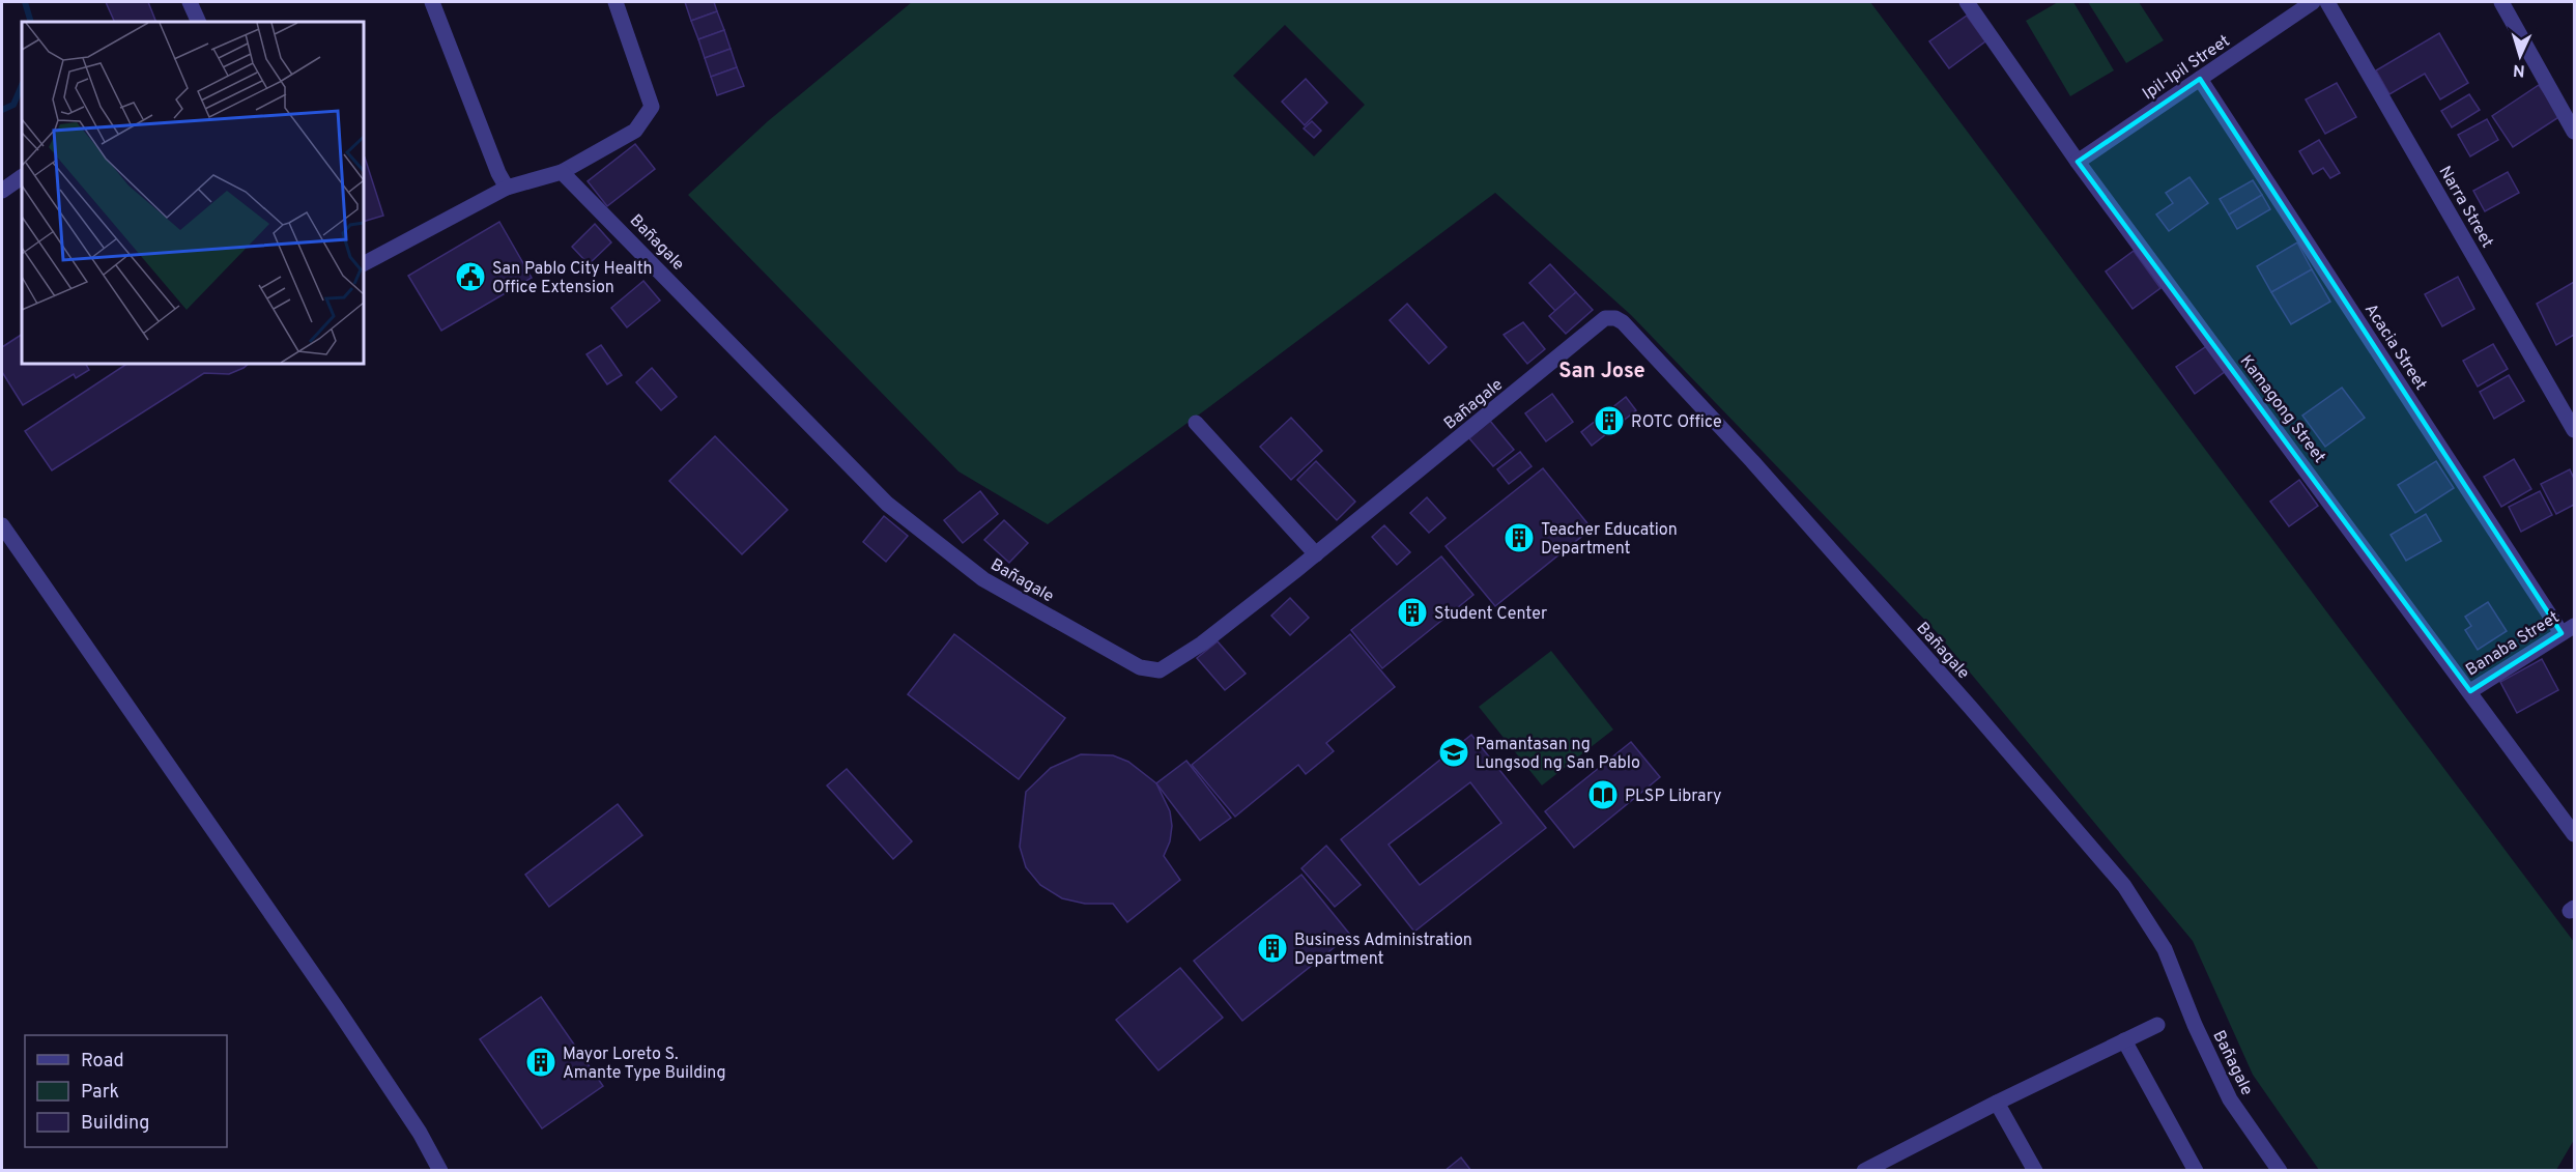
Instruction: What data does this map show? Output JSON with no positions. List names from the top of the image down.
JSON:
{
  "streets": {
    "street": [
      "Ipil-Ipil Street",
      "Narra Street",
      "Bañagale",
      "Acacia Street",
      "Kamagong Street",
      "Banaba Street"
    ]
  },
  "crossings": [
    ["Ipil-Ipil Street", "Acacia Street"],
    ["Ipil-Ipil Street", "Kamagong Street"],
    ["Acacia Street", "Banaba Street"],
    ["Kamagong Street", "Banaba Street"]
  ],
  "districts": ["San Jose"],
  "places": {
    "public building": ["San Pablo City Health Office Extension"],
    "building": [
      "ROTC Office",
      "Teacher Education Department",
      "Student Center",
      "Business Administration Department",
      "Mayor Loreto S. Amante Type Building"
    ],
    "school or university": ["Pamantasan ng Lungsod ng San Pablo"],
    "library": ["PLSP Library"]
  },
  "legend": ["Road", "Park", "Building"],
  "north": "bottom"
}
